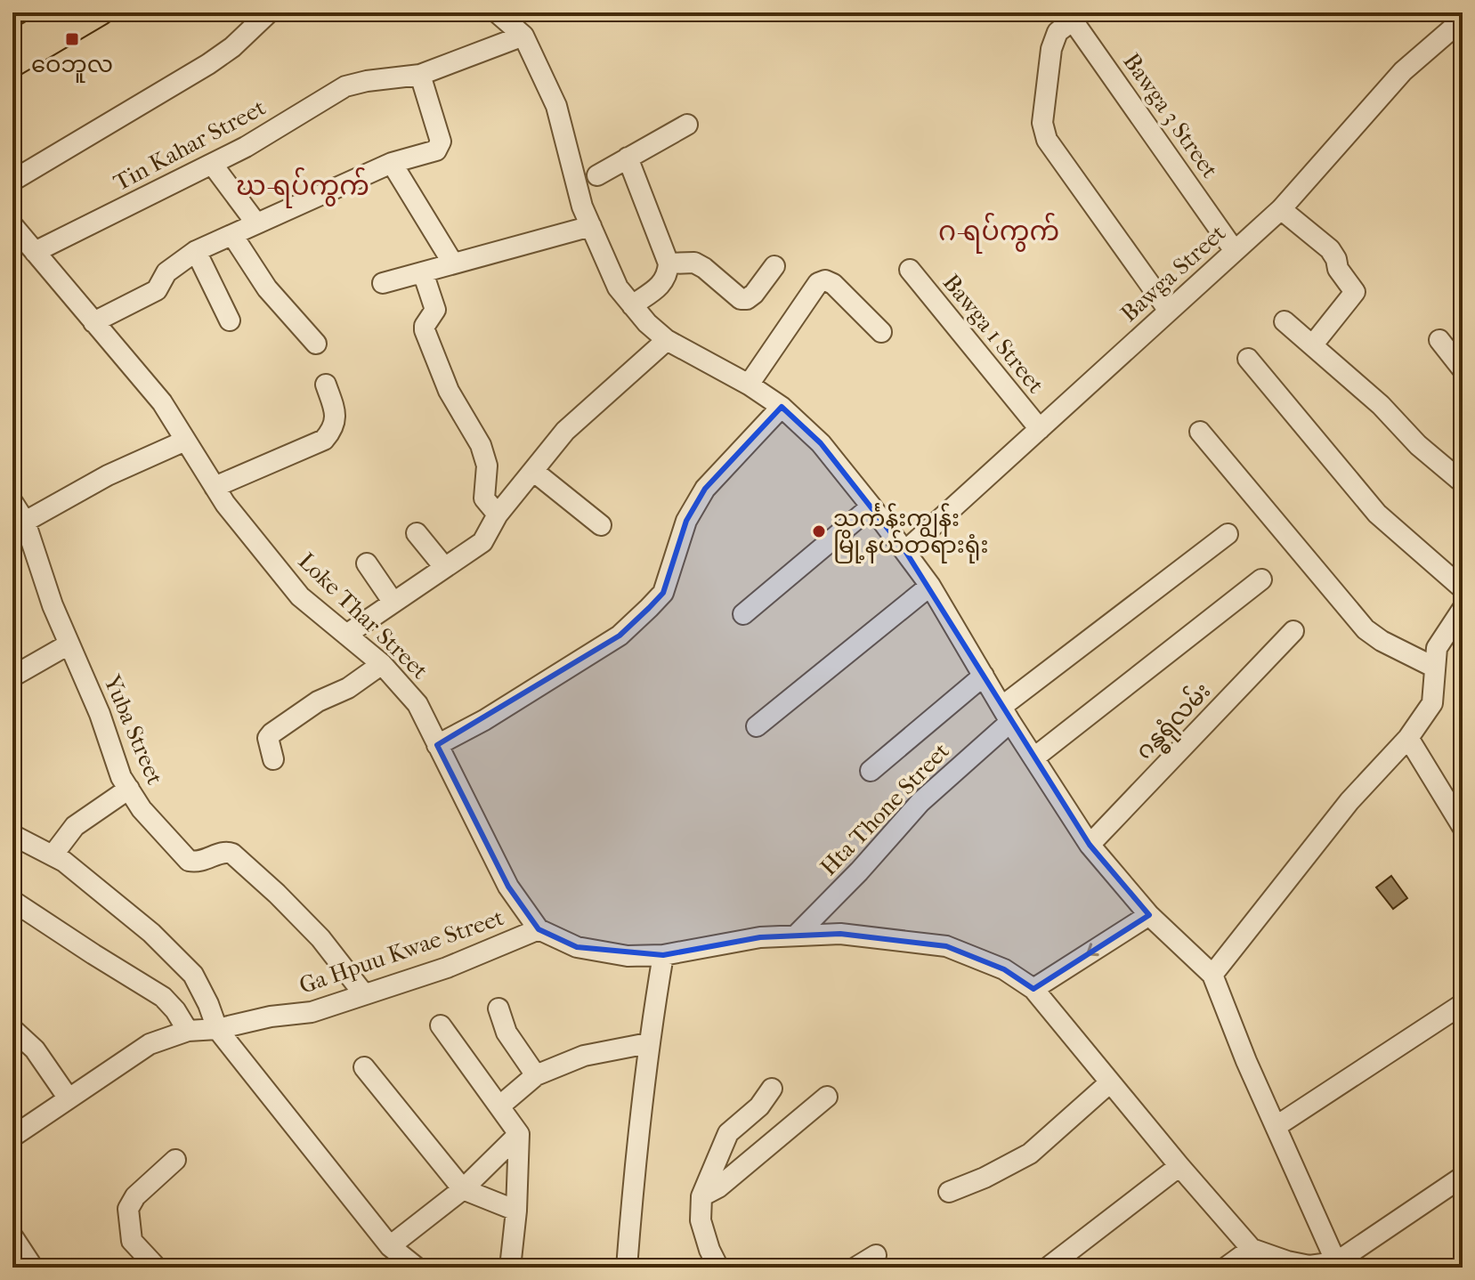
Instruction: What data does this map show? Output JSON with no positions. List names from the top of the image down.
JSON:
{
  "streets": {
    "street": [
      "Bawga 3 Street",
      "Tin Kahar Street",
      "Bawga Street",
      "Bawga 1 Street",
      "Loke Thar Street",
      "ဂန္ဓရုံလမ်း",
      "Yuba Street",
      "Hta Thone Street",
      "Ga Hpuu Kwae Street"
    ]
  },
  "crossings": [
    ["Bawga 3 Street", "Bawga Street"],
    ["Tin Kahar Street", "Loke Thar Street"],
    ["Bawga Street", "Bawga 1 Street"],
    ["Loke Thar Street", "Hta Thone Street"],
    ["Loke Thar Street", "Ga Hpuu Kwae Street"],
    ["Yuba Street", "Ga Hpuu Kwae Street"]
  ],
  "districts": ["ဃ-ရပ်ကွက်", "ဂ-ရပ်ကွက်"],
  "places": {
    "transit": ["ဝေဘူလ"],
    "other": ["သင်္ကန်းကျွန်း မြို့နယ်တရားရုံး"]
  }
}
